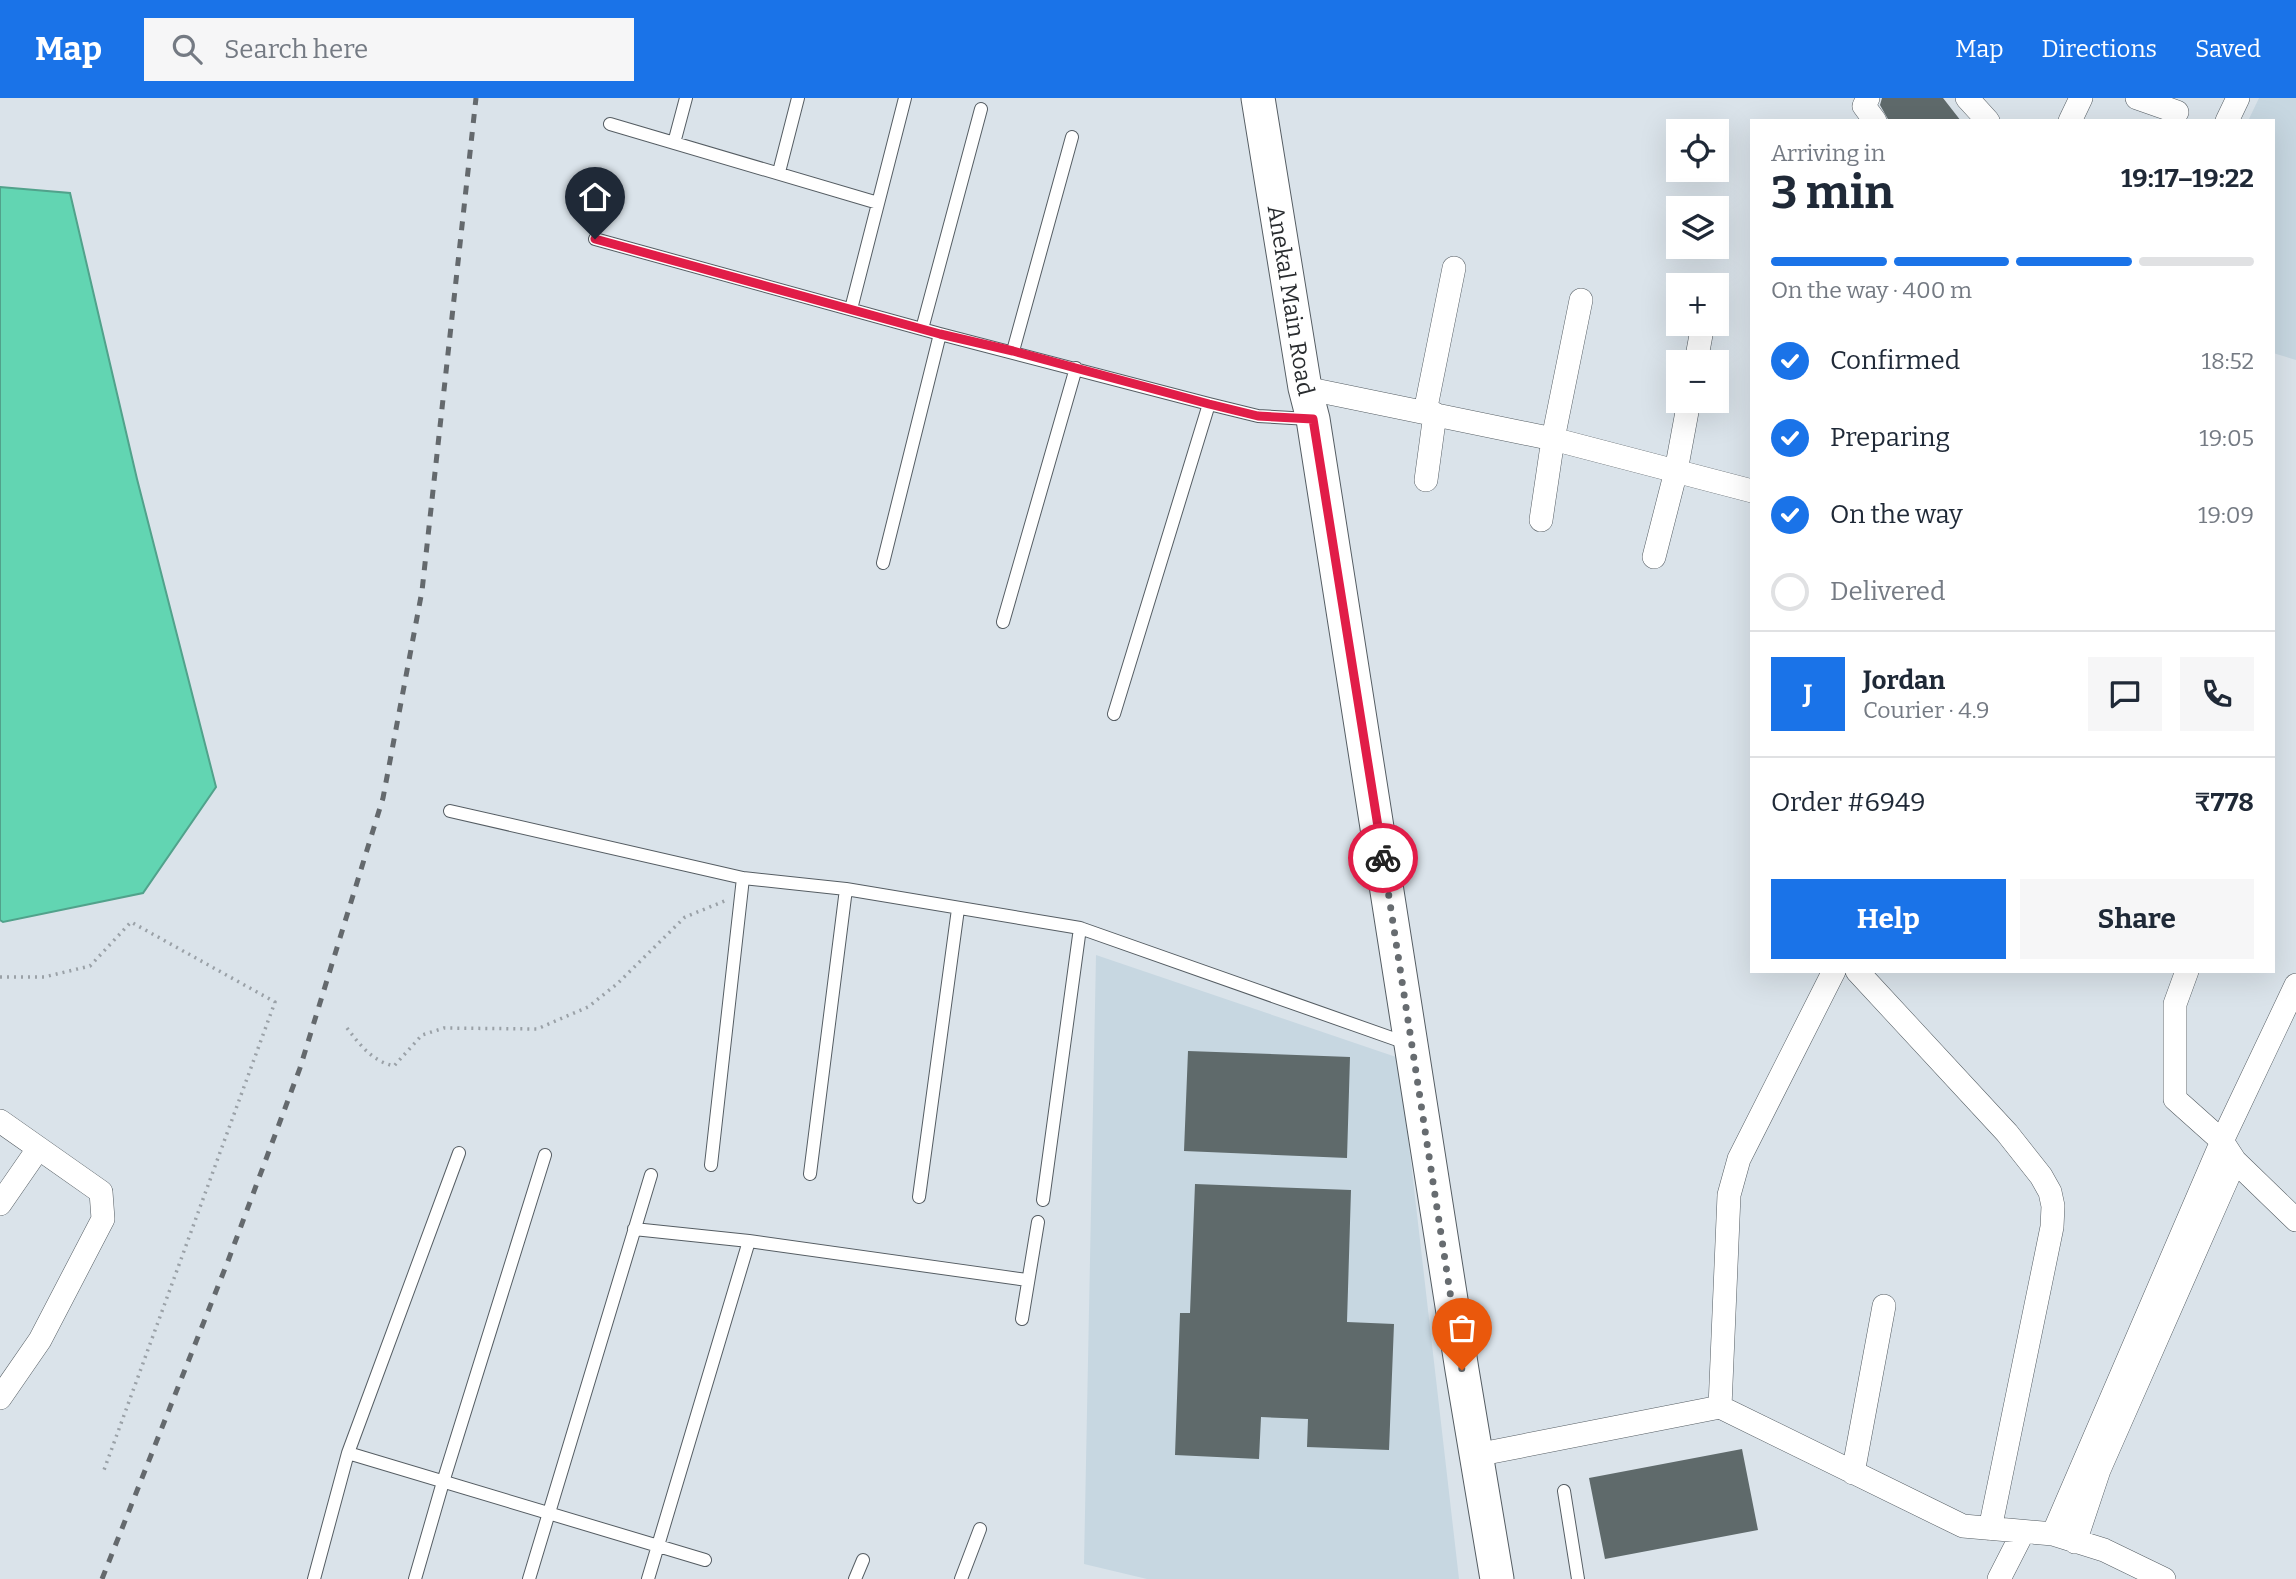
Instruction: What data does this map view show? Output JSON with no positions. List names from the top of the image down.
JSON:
{
  "streets": {
    "main road": ["Anekal Main Road"]
  },
  "page": {
    "header": "Map",
    "search": "Search here",
    "nav": ["Map", "Directions", "Saved"],
    "map_buttons": ["+", "−"],
    "heading": ["3 min", "Arriving in", "19:17–19:22"],
    "panel": [
      "Jordan",
      "Courier · 4.9",
      "Order #6949",
      "₹778"
    ],
    "bar": "On the way · 400 m",
    "list": [
      ["Confirmed", "18:52"],
      ["Preparing", "19:05"],
      ["On the way", "19:09"],
      "Delivered"
    ],
    "round": "J",
    "buttons": ["Help", "Share"]
  }
}
